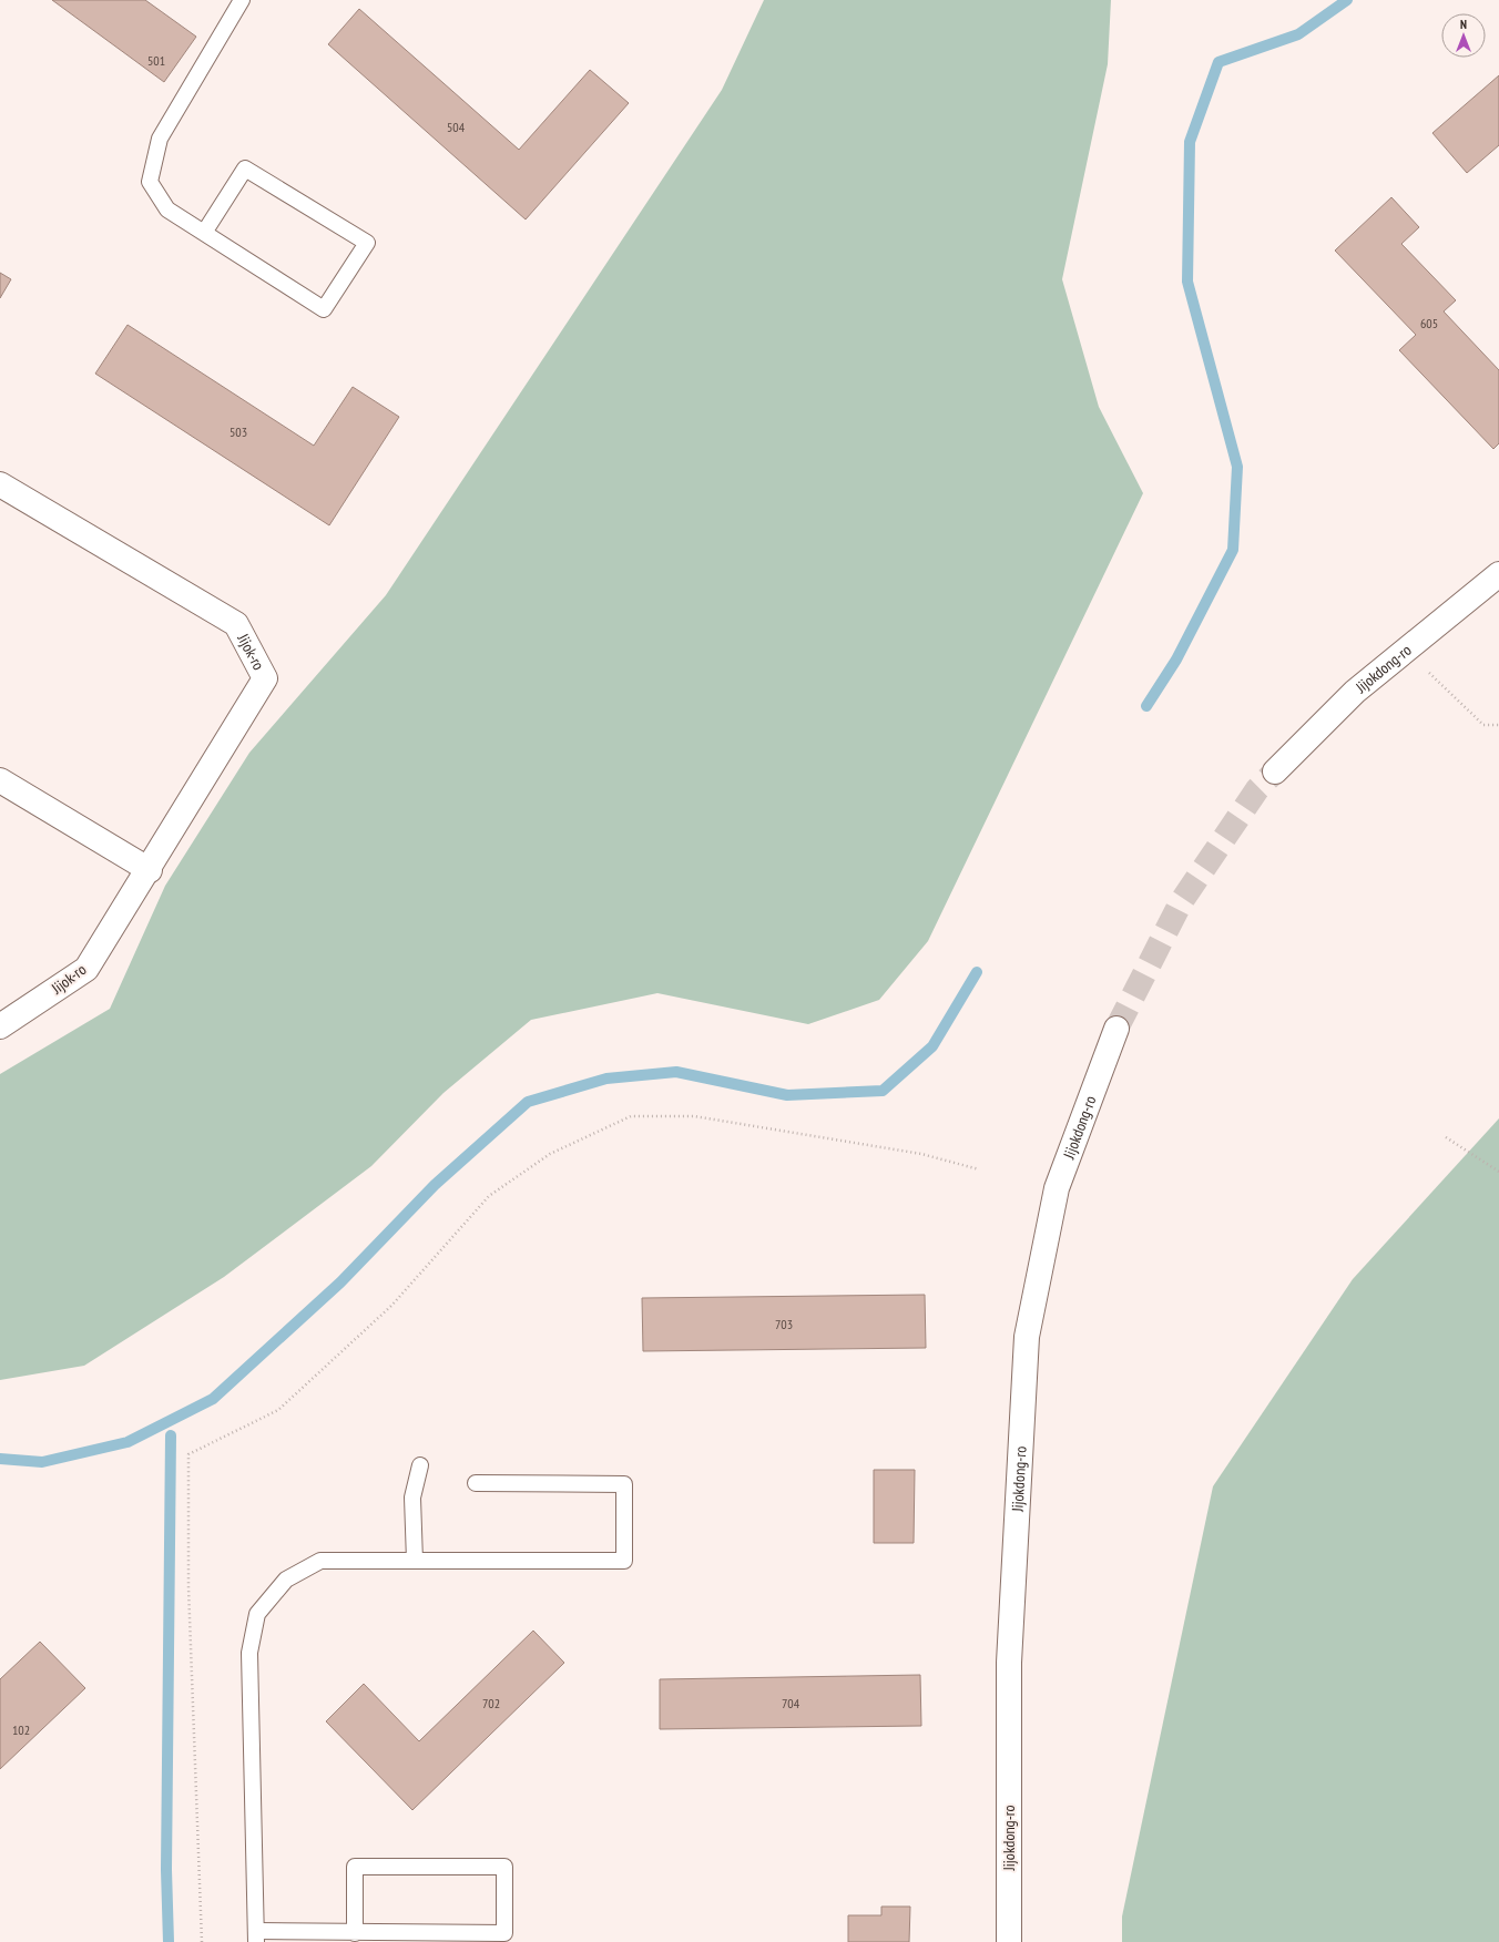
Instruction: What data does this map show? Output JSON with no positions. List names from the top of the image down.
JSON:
{
  "streets": {
    "street": ["Jijok-ro", "Jijokdong-ro"]
  },
  "house_numbers": [
    "501",
    "504",
    "605",
    "503",
    "703",
    "702",
    "704",
    "102"
  ],
  "north": "top"
}
